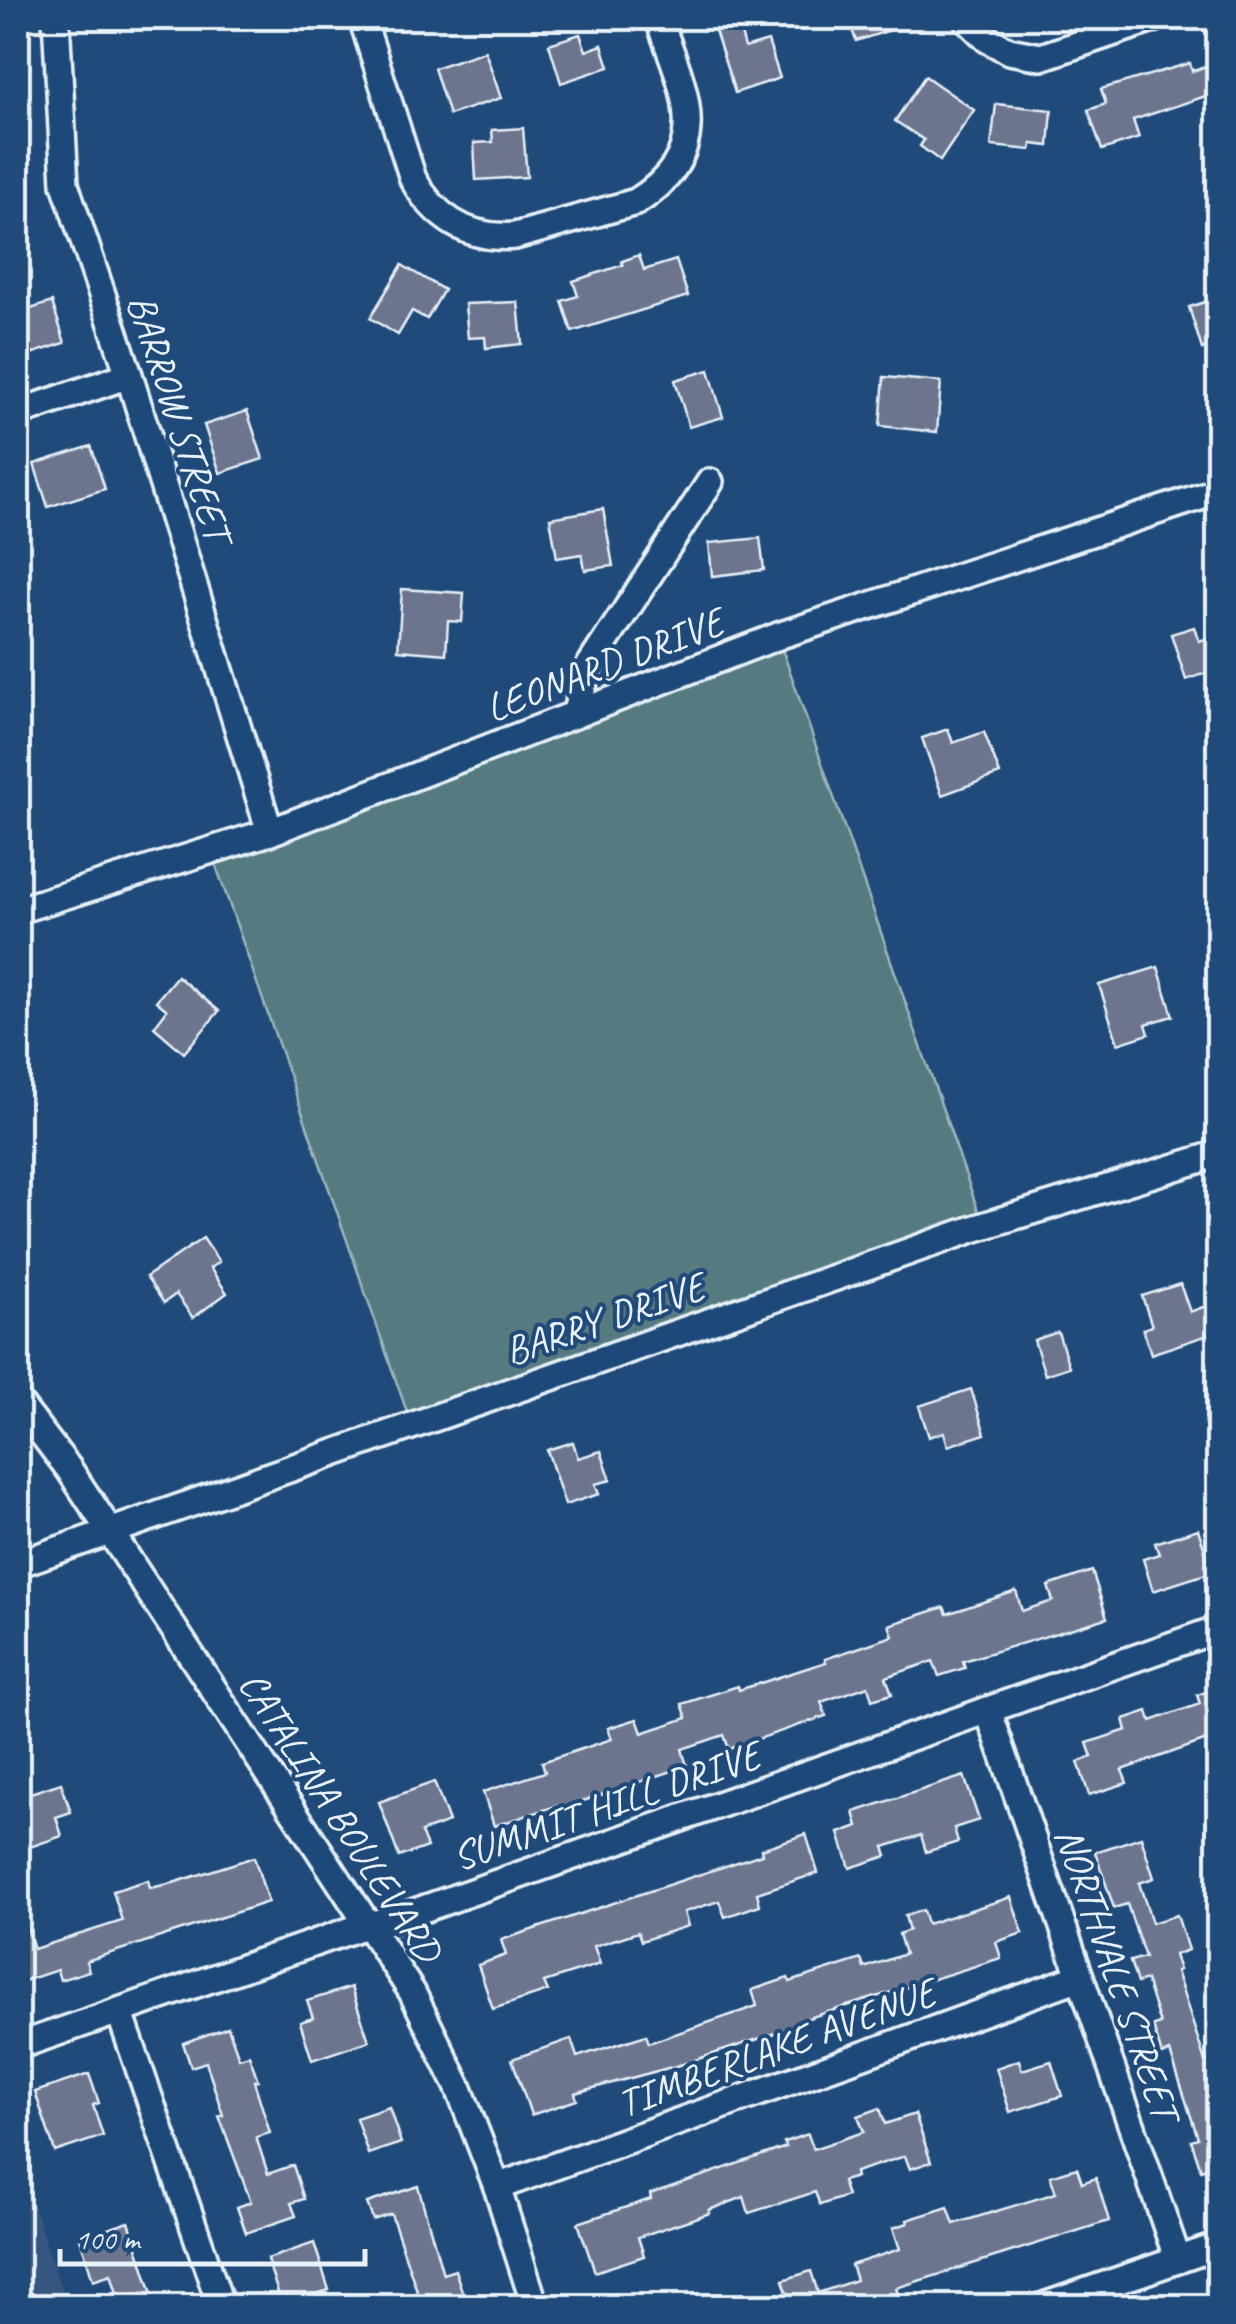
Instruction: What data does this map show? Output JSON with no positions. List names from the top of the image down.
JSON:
{
  "streets": {
    "street": [
      "BARROW STREET",
      "LEONARD DRIVE",
      "BARRY DRIVE",
      "SUMMIT HILL DRIVE",
      "CATALINA BOULEVARD",
      "NORTHVALE STREET",
      "TIMBERLAKE AVENUE"
    ]
  },
  "crossings": [
    ["BARROW STREET", "LEONARD DRIVE"],
    ["BARRY DRIVE", "CATALINA BOULEVARD"],
    ["SUMMIT HILL DRIVE", "CATALINA BOULEVARD"],
    ["SUMMIT HILL DRIVE", "NORTHVALE STREET"],
    ["CATALINA BOULEVARD", "TIMBERLAKE AVENUE"],
    ["NORTHVALE STREET", "TIMBERLAKE AVENUE"]
  ],
  "scale_bar": "100 m"
}
